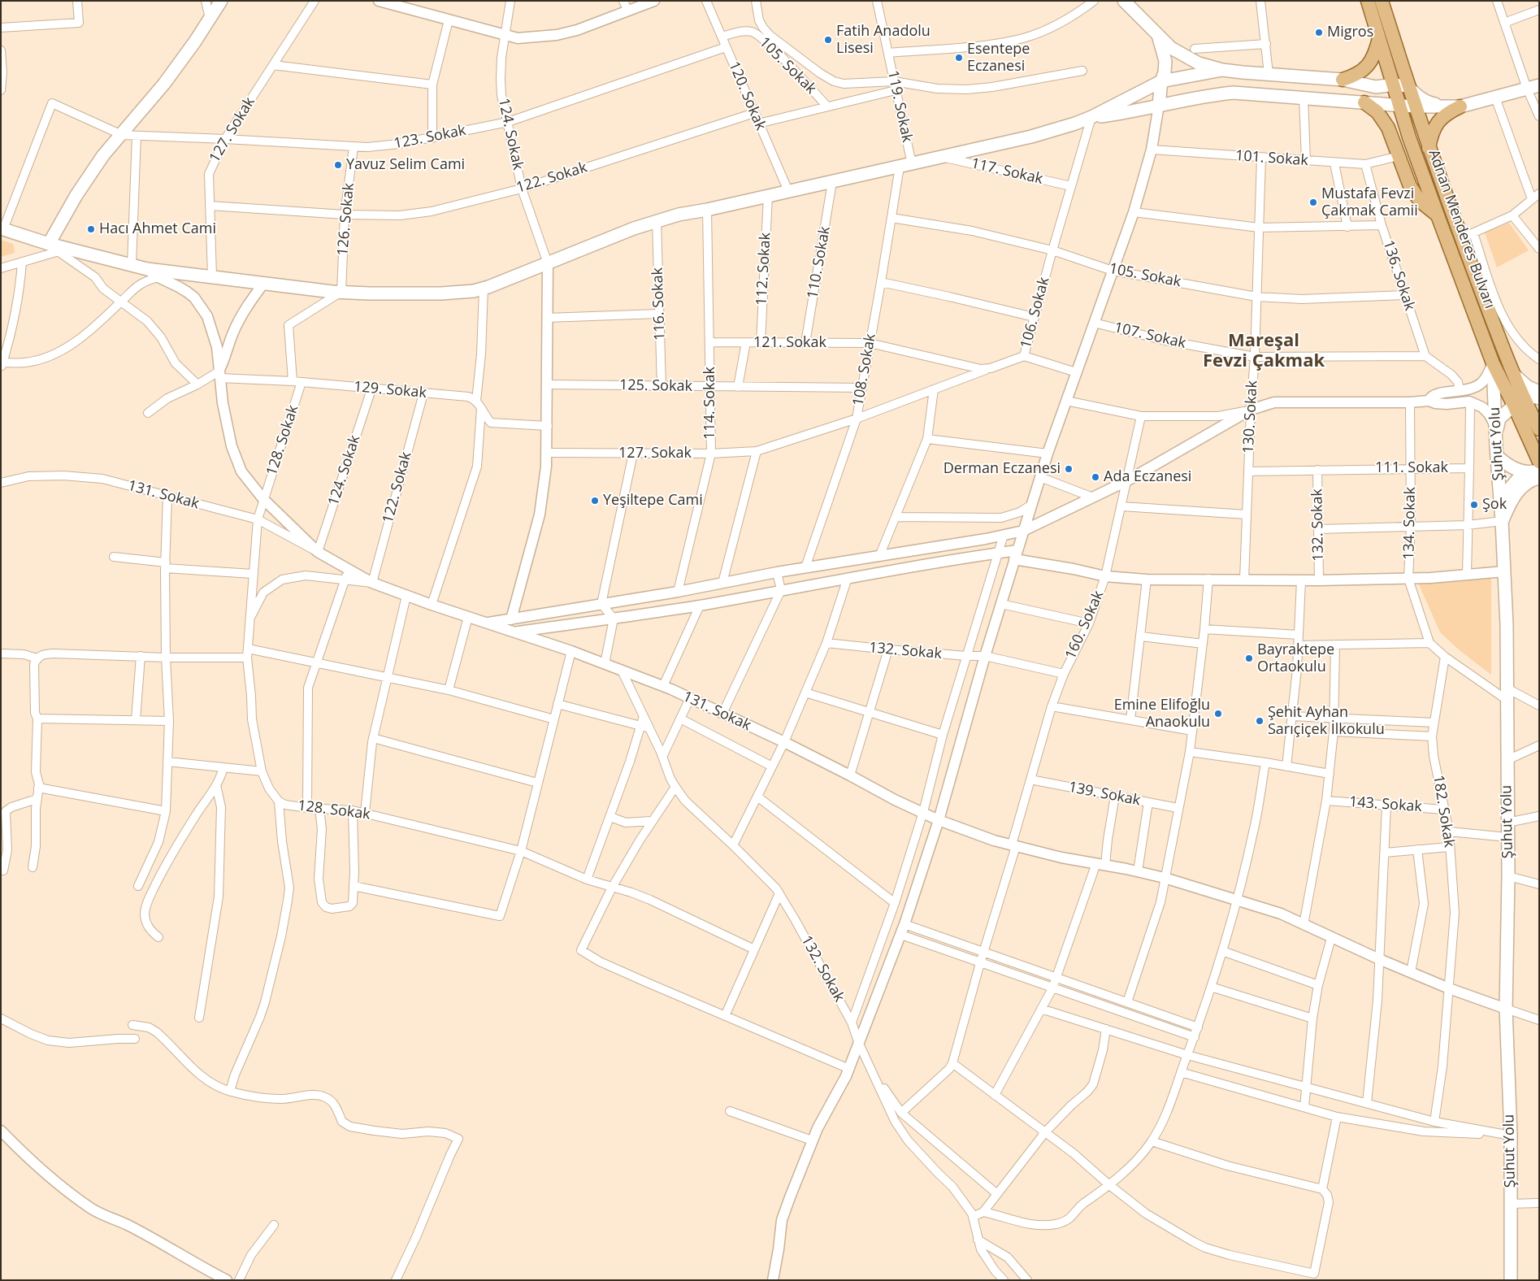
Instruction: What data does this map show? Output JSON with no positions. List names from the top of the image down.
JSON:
{
  "streets": {
    "main road": ["Adnan Menderes Bulvarı", "Şuhut Yolu"],
    "street": [
      "105. Sokak",
      "120. Sokak",
      "119. Sokak",
      "127. Sokak",
      "124. Sokak",
      "123. Sokak",
      "101. Sokak",
      "117. Sokak",
      "122. Sokak",
      "126. Sokak",
      "110. Sokak",
      "112. Sokak",
      "136. Sokak",
      "116. Sokak",
      "106. Sokak",
      "107. Sokak",
      "121. Sokak",
      "108. Sokak",
      "125. Sokak",
      "129. Sokak",
      "114. Sokak",
      "130. Sokak",
      "128. Sokak",
      "111. Sokak",
      "131. Sokak",
      "134. Sokak",
      "132. Sokak",
      "160. Sokak",
      "139. Sokak",
      "143. Sokak",
      "182. Sokak"
    ]
  },
  "crossings": [
    ["105. Sokak", "120. Sokak"],
    ["105. Sokak", "136. Sokak"],
    ["105. Sokak", "106. Sokak"],
    ["105. Sokak", "108. Sokak"],
    ["105. Sokak", "130. Sokak"],
    ["120. Sokak", "123. Sokak"],
    ["120. Sokak", "122. Sokak"],
    ["127. Sokak", "123. Sokak"],
    ["127. Sokak", "122. Sokak"],
    ["127. Sokak", "106. Sokak"],
    ["127. Sokak", "108. Sokak"],
    ["127. Sokak", "114. Sokak"],
    ["124. Sokak", "123. Sokak"],
    ["124. Sokak", "122. Sokak"],
    ["124. Sokak", "129. Sokak"],
    ["124. Sokak", "131. Sokak"],
    ["123. Sokak", "126. Sokak"],
    ["101. Sokak", "136. Sokak"],
    ["101. Sokak", "130. Sokak"],
    ["117. Sokak", "106. Sokak"],
    ["122. Sokak", "126. Sokak"],
    ["122. Sokak", "129. Sokak"],
    ["122. Sokak", "131. Sokak"],
    ["Adnan Menderes Bulvarı", "Şuhut Yolu"],
    ["110. Sokak", "121. Sokak"],
    ["112. Sokak", "121. Sokak"],
    ["136. Sokak", "107. Sokak"],
    ["116. Sokak", "125. Sokak"],
    ["106. Sokak", "121. Sokak"],
    ["106. Sokak", "108. Sokak"],
    ["107. Sokak", "130. Sokak"],
    ["121. Sokak", "108. Sokak"],
    ["121. Sokak", "114. Sokak"],
    ["108. Sokak", "125. Sokak"],
    ["125. Sokak", "114. Sokak"],
    ["129. Sokak", "128. Sokak"],
    ["129. Sokak", "131. Sokak"],
    ["130. Sokak", "111. Sokak"],
    ["128. Sokak", "131. Sokak"],
    ["Şuhut Yolu", "131. Sokak"],
    ["111. Sokak", "134. Sokak"],
    ["111. Sokak", "132. Sokak"],
    ["131. Sokak", "160. Sokak"],
    ["131. Sokak", "182. Sokak"],
    ["132. Sokak", "160. Sokak"],
    ["160. Sokak", "139. Sokak"],
    ["143. Sokak", "182. Sokak"]
  ],
  "districts": ["Mareşal Fevzi Çakmak"],
  "places": [
    "Migros",
    "Fatih Anadolu Lisesi",
    "Esentepe Eczanesi",
    "Yavuz Selim Cami",
    "Mustafa Fevzi Çakmak Camii",
    "Hacı Ahmet Cami",
    "Derman Eczanesi",
    "Ada Eczanesi",
    "Yeşiltepe Cami",
    "Şok",
    "Bayraktepe Ortaokulu",
    "Emine Elifoğlu Anaokulu",
    "Şehit Ayhan Sarıçiçek İlkokulu"
  ]
}
